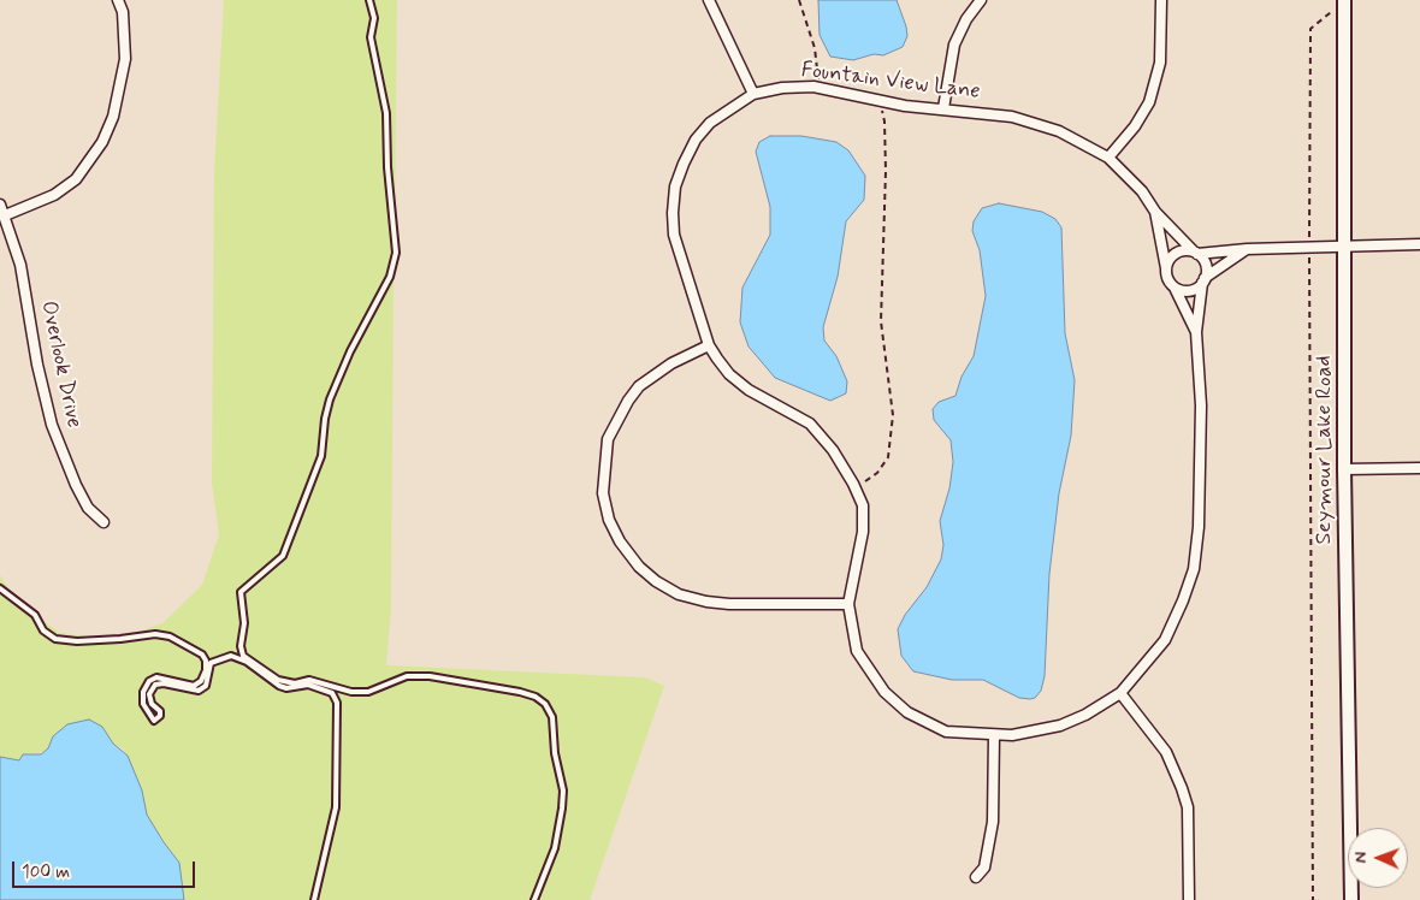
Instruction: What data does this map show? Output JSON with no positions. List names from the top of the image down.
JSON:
{
  "streets": {
    "street": ["Fountain View Lane", "Overlook Drive", "Seymour Lake Road"]
  },
  "scale_bar": "100 m",
  "north": "left"
}
